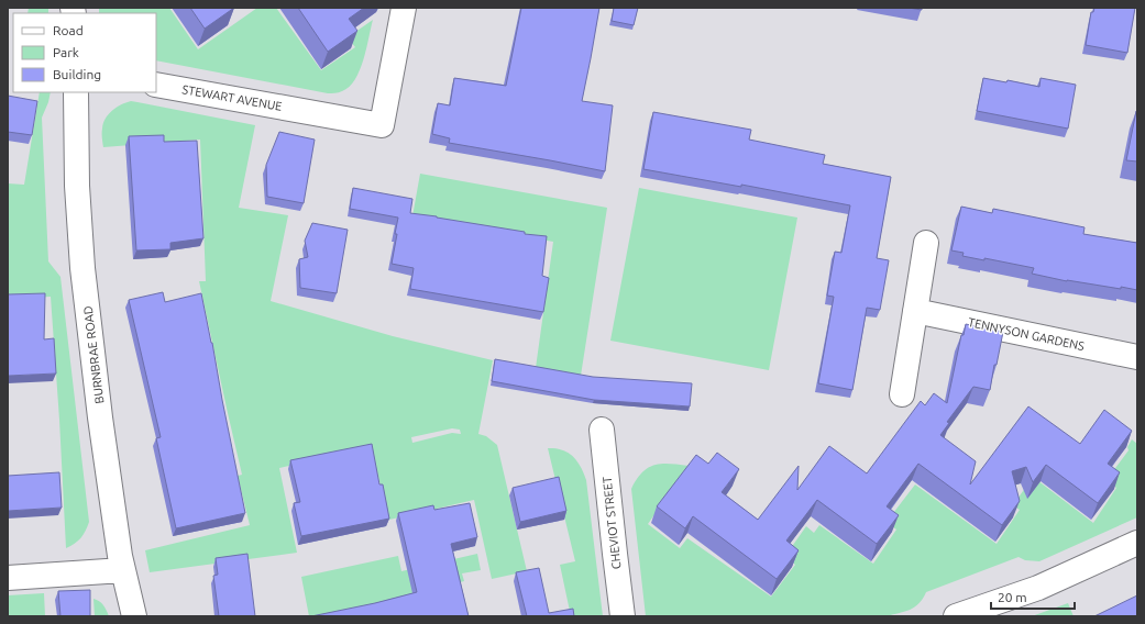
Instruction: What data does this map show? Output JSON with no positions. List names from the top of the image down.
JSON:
{
  "streets": {
    "street": [
      "STEWART AVENUE",
      "TENNYSON GARDENS",
      "BURNBRAE ROAD",
      "CHEVIOT STREET"
    ]
  },
  "legend": ["Road", "Park", "Building"],
  "scale_bar": "20 m"
}
